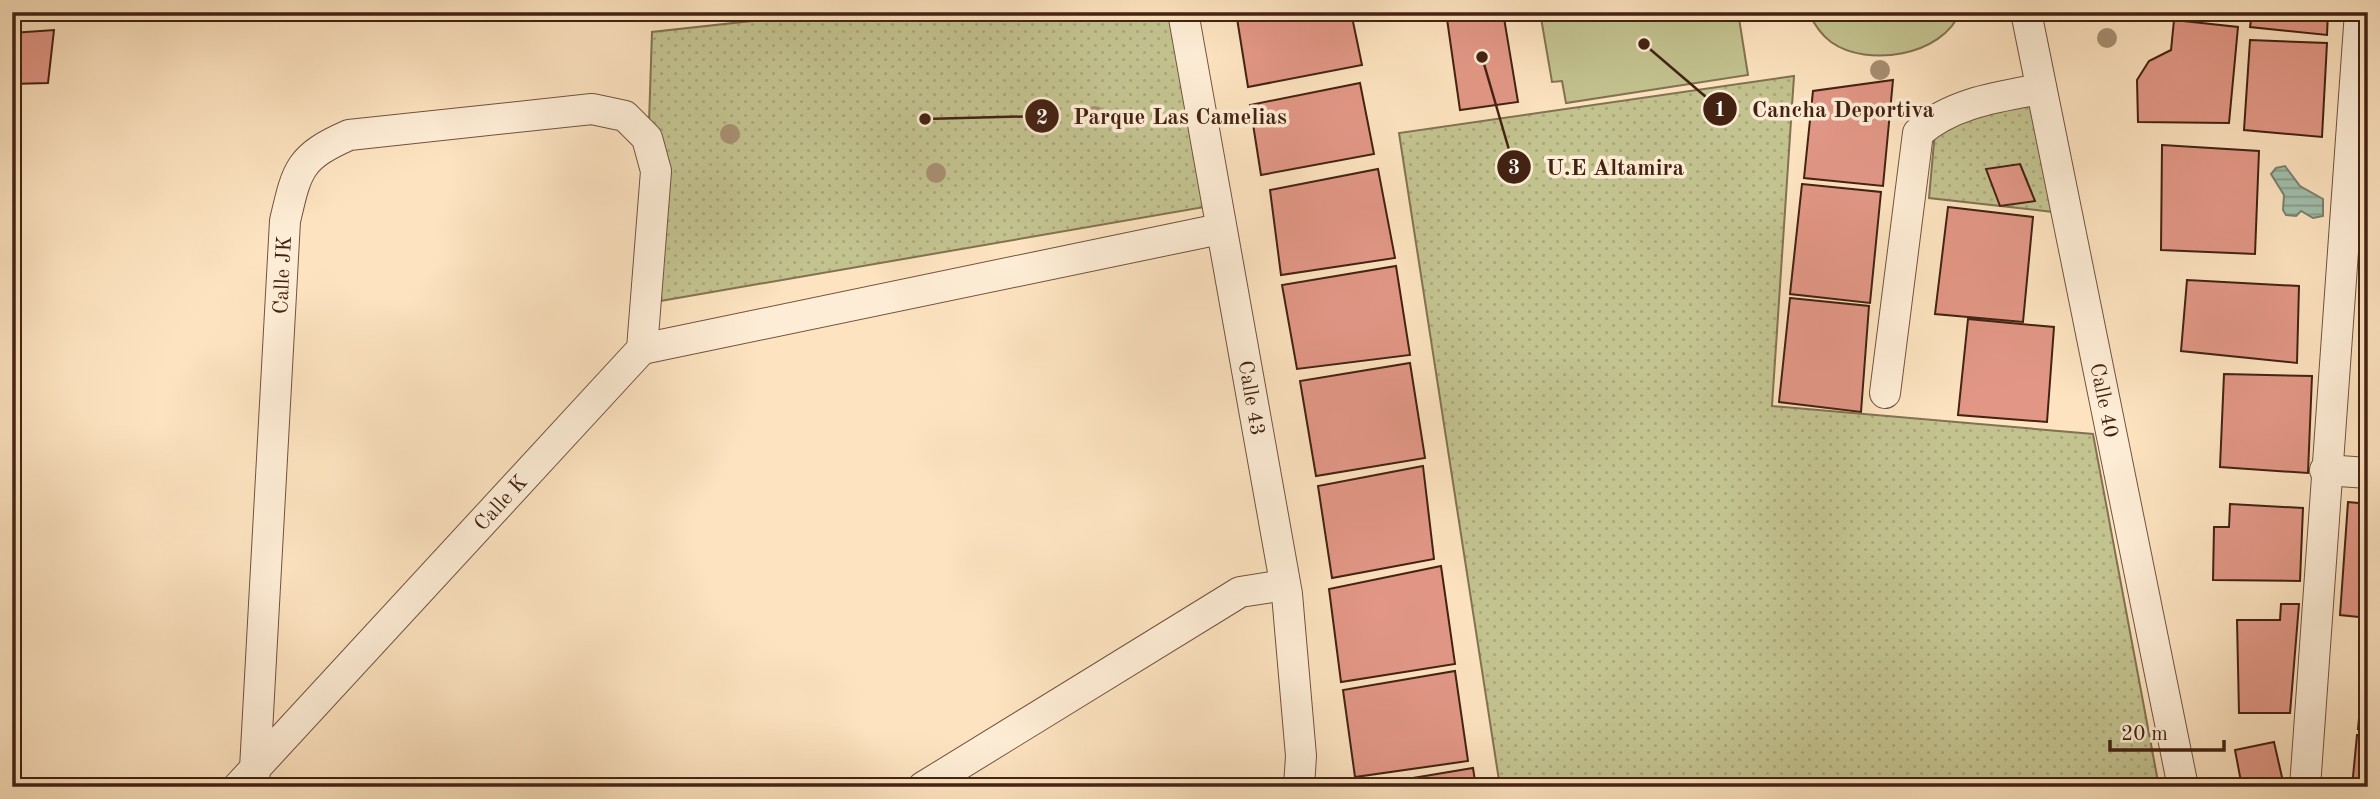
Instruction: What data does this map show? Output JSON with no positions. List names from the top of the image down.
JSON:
{
  "streets": {
    "street": [
      "Calle JK",
      "Calle 43",
      "Calle 40",
      "Calle K"
    ]
  },
  "crossings": [
    ["Calle JK", "Calle K"]
  ],
  "places": ["Cancha Deportiva", "U.E Altamira", "Parque Las Camelias"],
  "scale_bar": "20 m"
}
